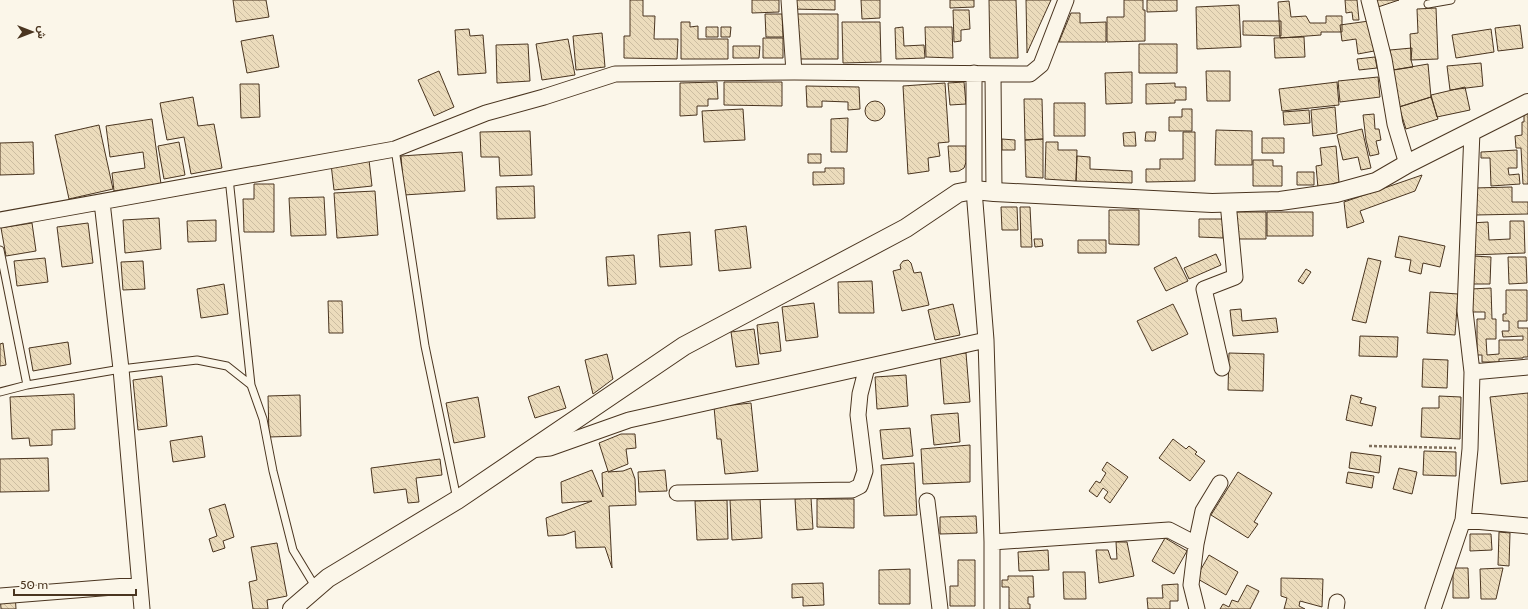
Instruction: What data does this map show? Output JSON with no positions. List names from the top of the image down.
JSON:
{
  "scale_bar": "50 m",
  "north": "right"
}
